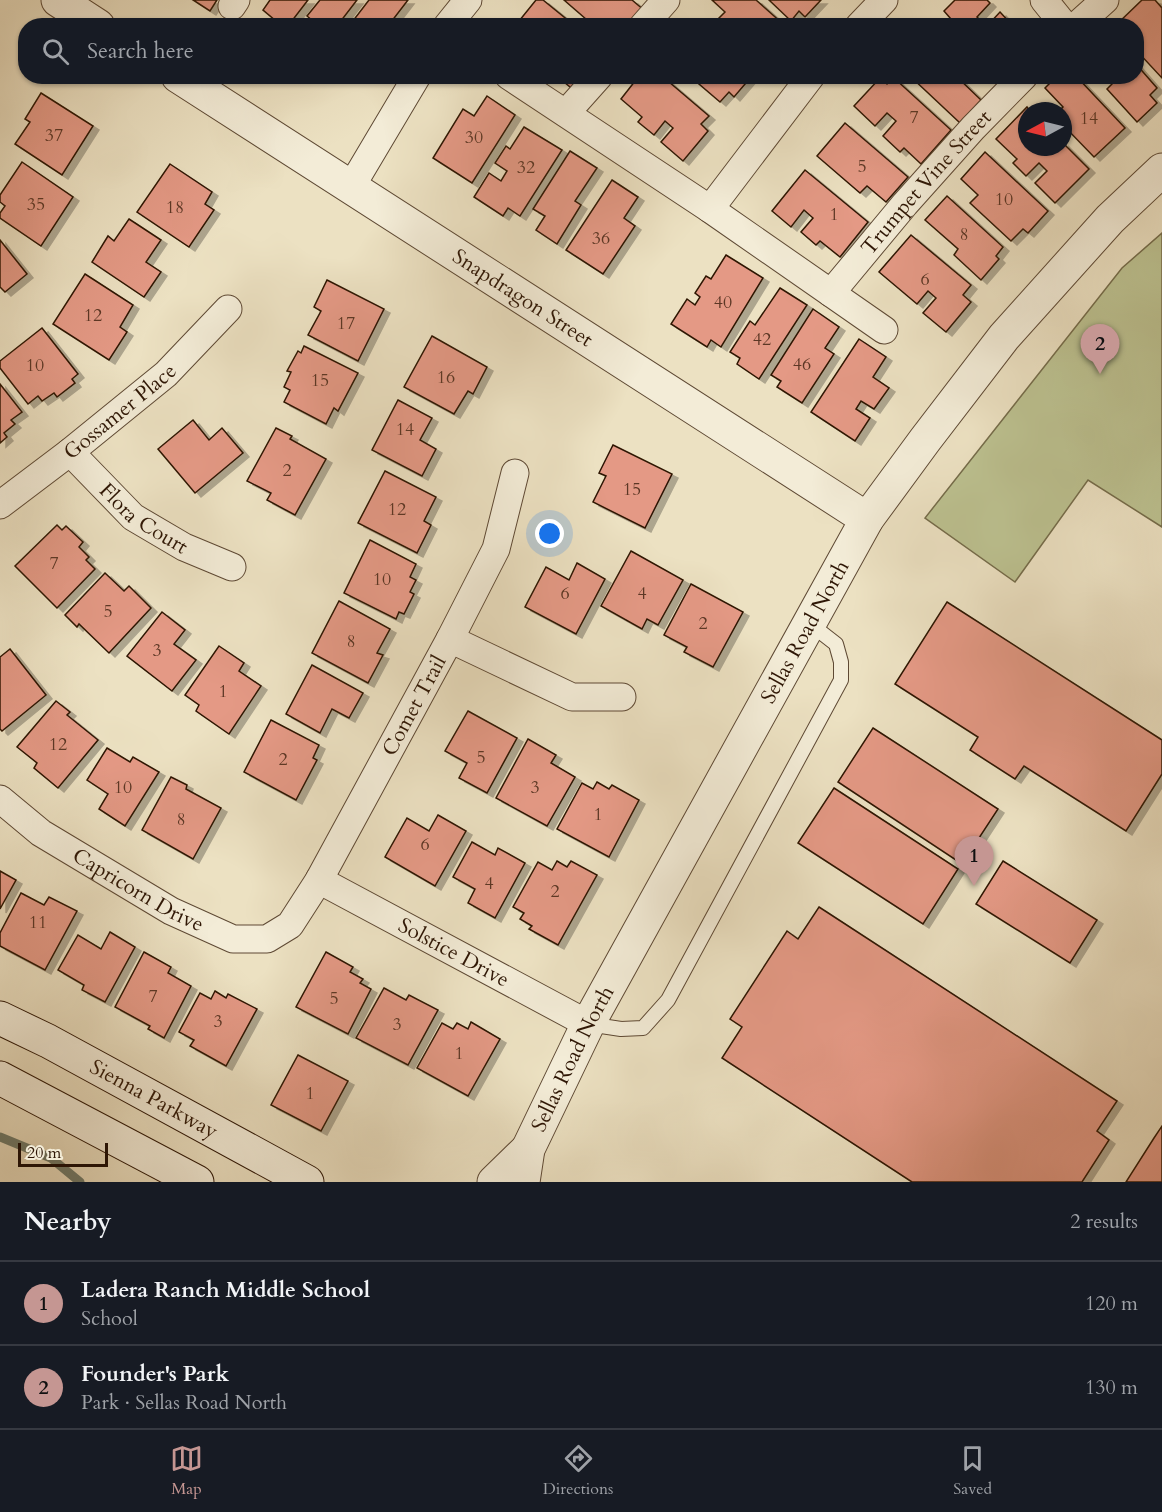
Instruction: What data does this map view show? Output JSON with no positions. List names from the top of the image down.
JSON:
{
  "streets": {
    "street": [
      "Trumpet Vine Street",
      "Snapdragon Street",
      "Gossamer Place",
      "Flora Court",
      "Sellas Road North",
      "Comet Trail",
      "Capricorn Drive",
      "Solstice Drive",
      "Sienna Parkway"
    ]
  },
  "crossings": [
    ["Snapdragon Street", "Sellas Road North"],
    ["Gossamer Place", "Flora Court"],
    ["Sellas Road North", "Solstice Drive"],
    ["Comet Trail", "Capricorn Drive"],
    ["Comet Trail", "Solstice Drive"]
  ],
  "house_numbers": [
    "7",
    "14",
    "37",
    "30",
    "5",
    "32",
    "10",
    "35",
    "18",
    "1",
    "8",
    "36",
    "6",
    "40",
    "12",
    "17",
    "42",
    "46",
    "10",
    "16",
    "15",
    "14",
    "2",
    "15",
    "12",
    "7",
    "10",
    "6",
    "4",
    "5",
    "2",
    "8",
    "3",
    "1",
    "12",
    "5",
    "2",
    "10",
    "3",
    "1",
    "8",
    "6",
    "4",
    "2",
    "11",
    "7",
    "5",
    "3",
    "3",
    "1",
    "1"
  ],
  "scale_bar": "20 m",
  "north": "left",
  "page": {
    "search": "Search here",
    "pins": ["2", "1"],
    "scale": "20 m",
    "heading": ["Nearby", "2 results"],
    "list": [
      {
        "mark": "1",
        "name": "Ladera Ranch Middle School",
        "note": "School",
        "value": "120 m"
      },
      {
        "mark": "2",
        "name": "Founder's Park",
        "note": "Park · Sellas Road North",
        "value": "130 m"
      }
    ],
    "nav": ["Map", "Directions", "Saved"]
  }
}
